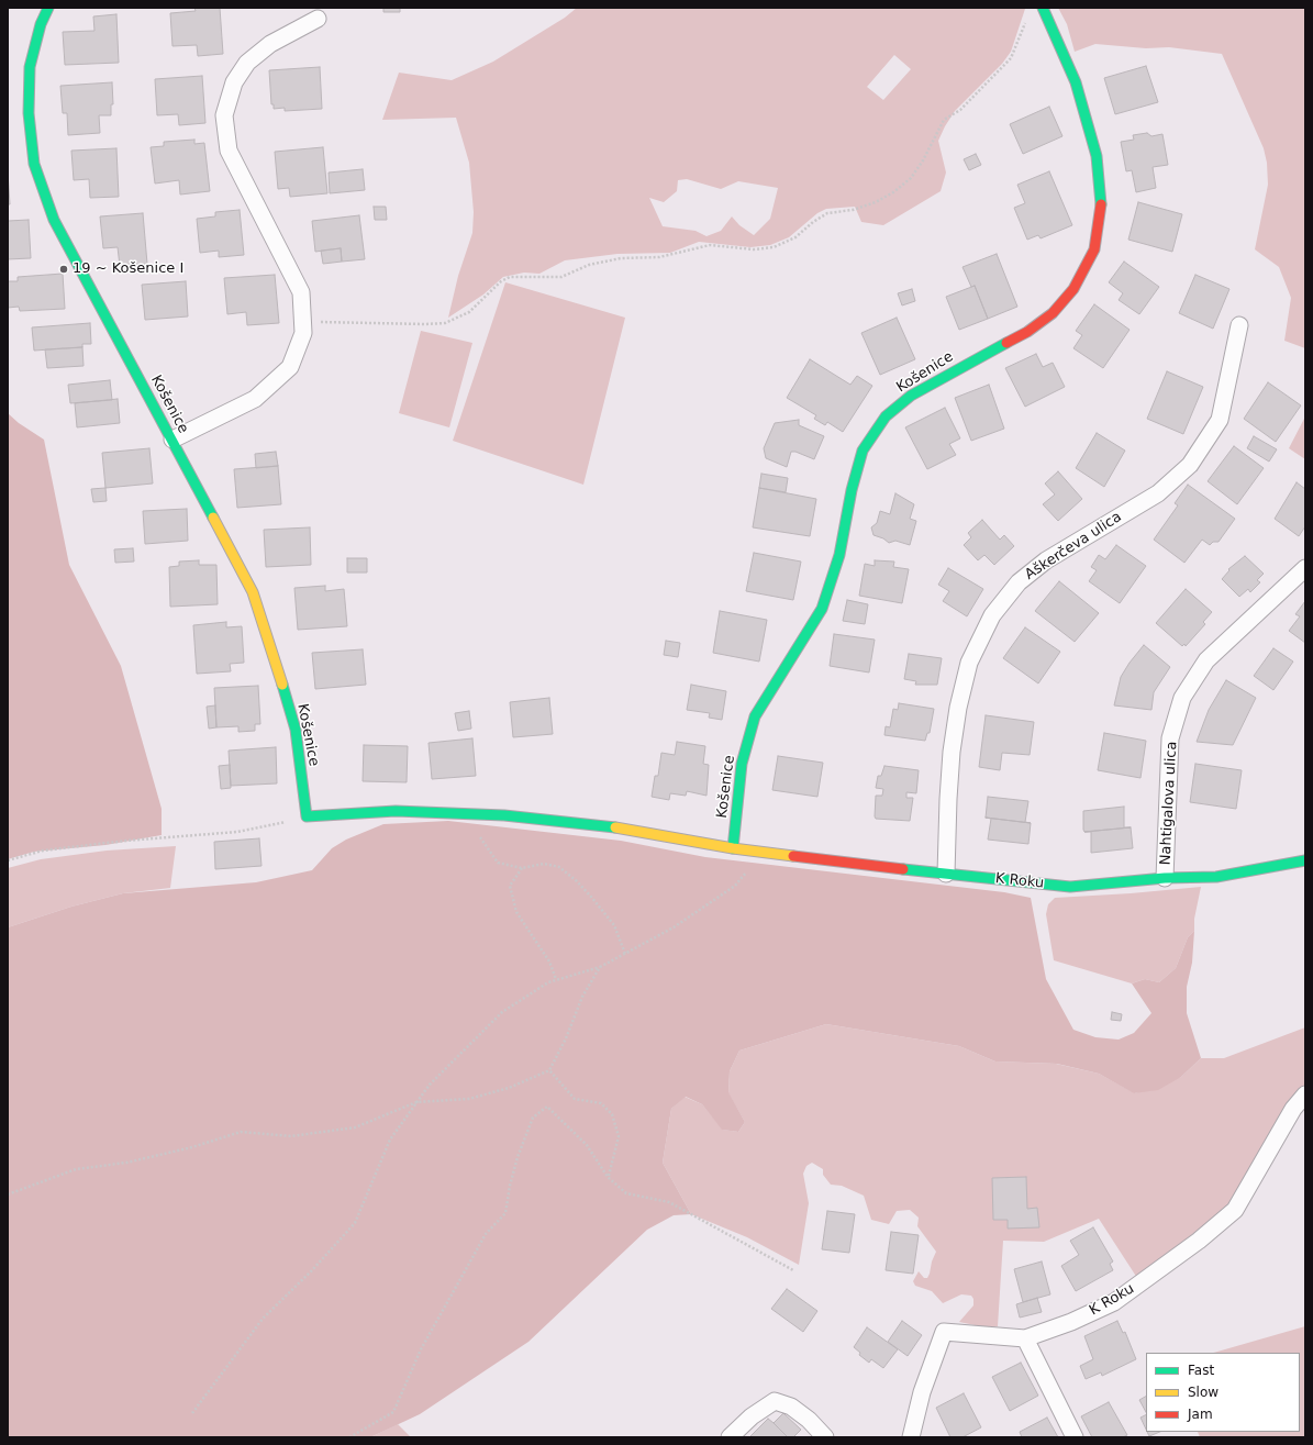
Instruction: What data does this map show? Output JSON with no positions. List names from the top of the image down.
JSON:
{
  "streets": {
    "street": [
      "Košenice",
      "Aškerčeva ulica",
      "Nahtigalova ulica",
      "K Roku"
    ]
  },
  "crossings": [
    ["Košenice", "K Roku"],
    ["Aškerčeva ulica", "K Roku"],
    ["Nahtigalova ulica", "K Roku"]
  ],
  "places": ["19 ~ Košenice I"],
  "legend": ["Fast", "Slow", "Jam"]
}
